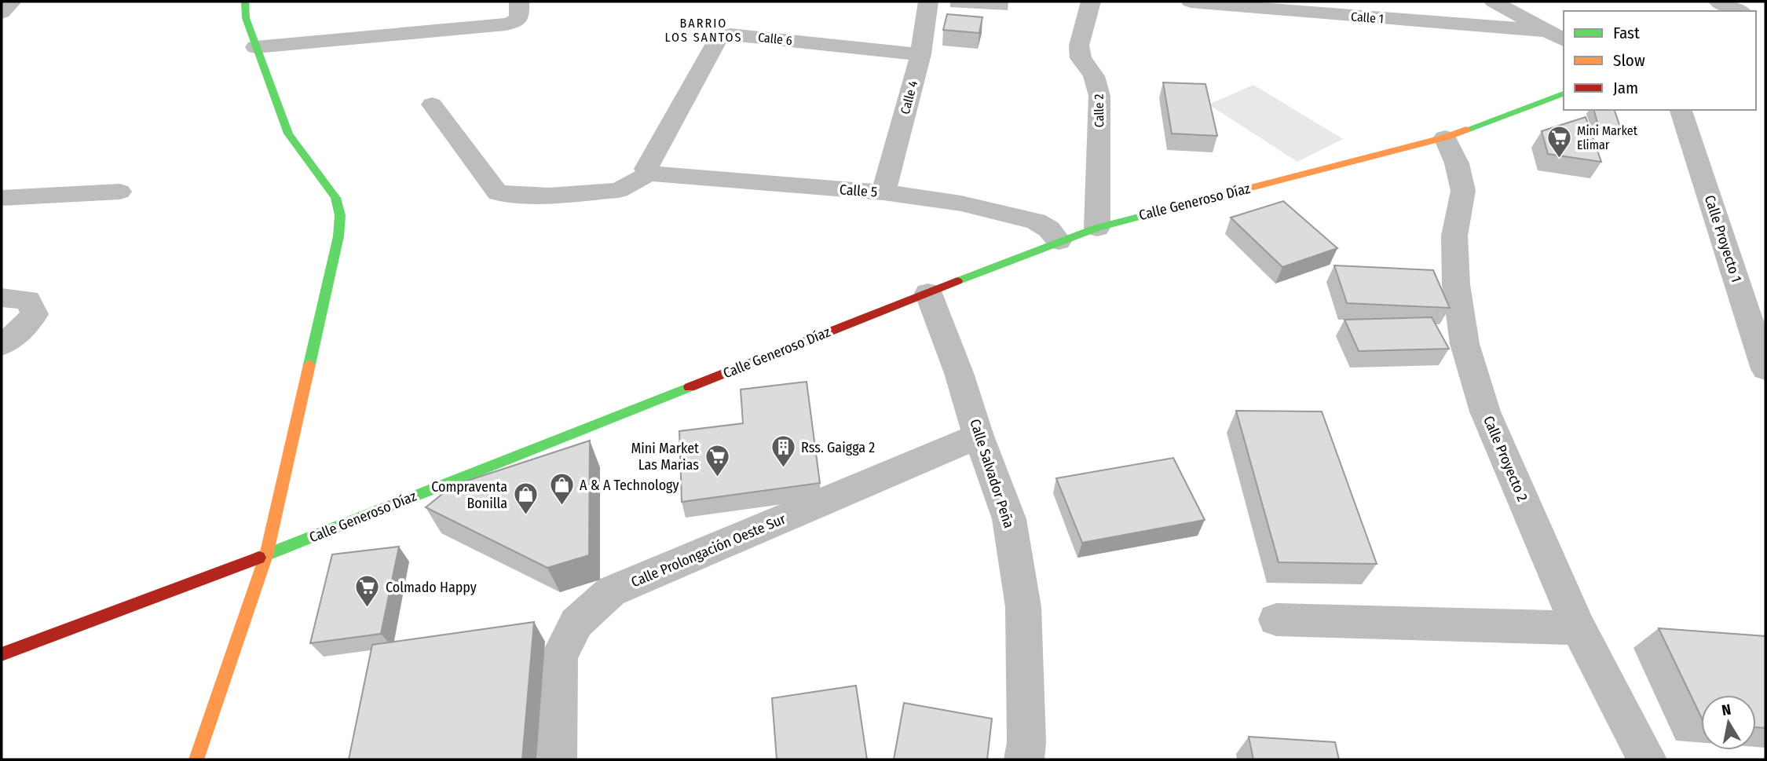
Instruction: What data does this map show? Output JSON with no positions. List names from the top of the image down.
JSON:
{
  "streets": {
    "street": [
      "Calle 1",
      "Calle 6",
      "Calle 4",
      "Calle 2",
      "Calle 5",
      "Calle Generoso Díaz",
      "Calle Proyecto 1",
      "Calle Proyecto 2",
      "Calle Salvador Peña",
      "Calle Prolongación Oeste Sur"
    ]
  },
  "crossings": [
    ["Calle 6", "Calle 4"],
    ["Calle 6", "Calle 5"],
    ["Calle 4", "Calle 5"],
    ["Calle 2", "Calle Generoso Díaz"],
    ["Calle 5", "Calle Generoso Díaz"],
    ["Calle Generoso Díaz", "Calle Proyecto 2"],
    ["Calle Generoso Díaz", "Calle Salvador Peña"],
    ["Calle Salvador Peña", "Calle Prolongación Oeste Sur"]
  ],
  "districts": ["BARRIO LOS SANTOS"],
  "places": {
    "supermarket": ["Mini Market Elimar", "Mini Market Las Marias", "Colmado Happy"],
    "building": ["Rss. Gaigga 2"],
    "shop": ["A & A Technology", "Compraventa Bonilla"]
  },
  "legend": ["Fast", "Slow", "Jam"],
  "north": "top"
}
